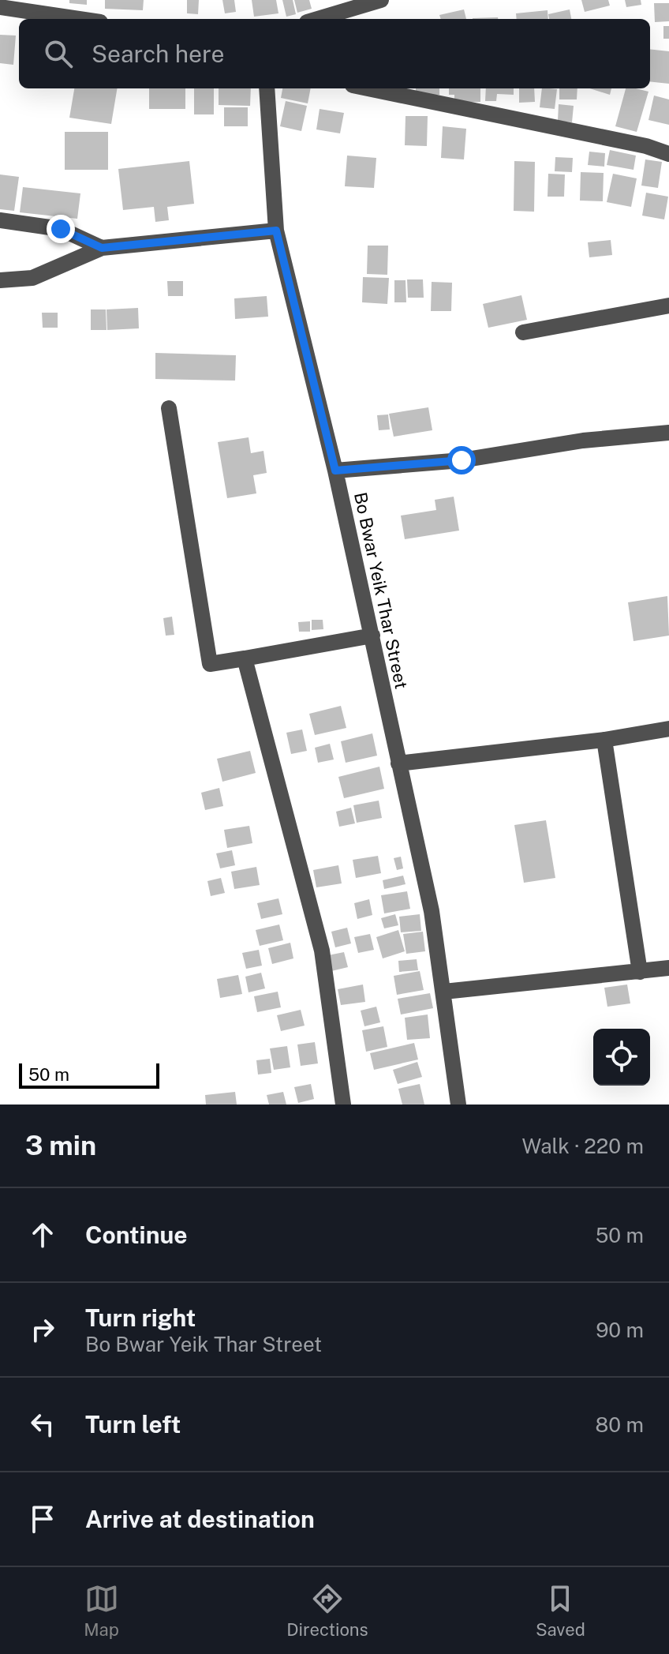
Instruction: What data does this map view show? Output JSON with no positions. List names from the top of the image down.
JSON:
{
  "streets": {
    "street": ["Bo Bwar Yeik Thar Street"]
  },
  "scale_bar": "50 m",
  "page": {
    "search": "Search here",
    "scale": "50 m",
    "heading": ["3 min", "Walk · 220 m"],
    "list": [
      ["Continue", "50 m"],
      ["Turn right", "Bo Bwar Yeik Thar Street", "90 m"],
      ["Turn left", "80 m"],
      "Arrive at destination"
    ],
    "nav": ["Map", "Directions", "Saved"]
  }
}
